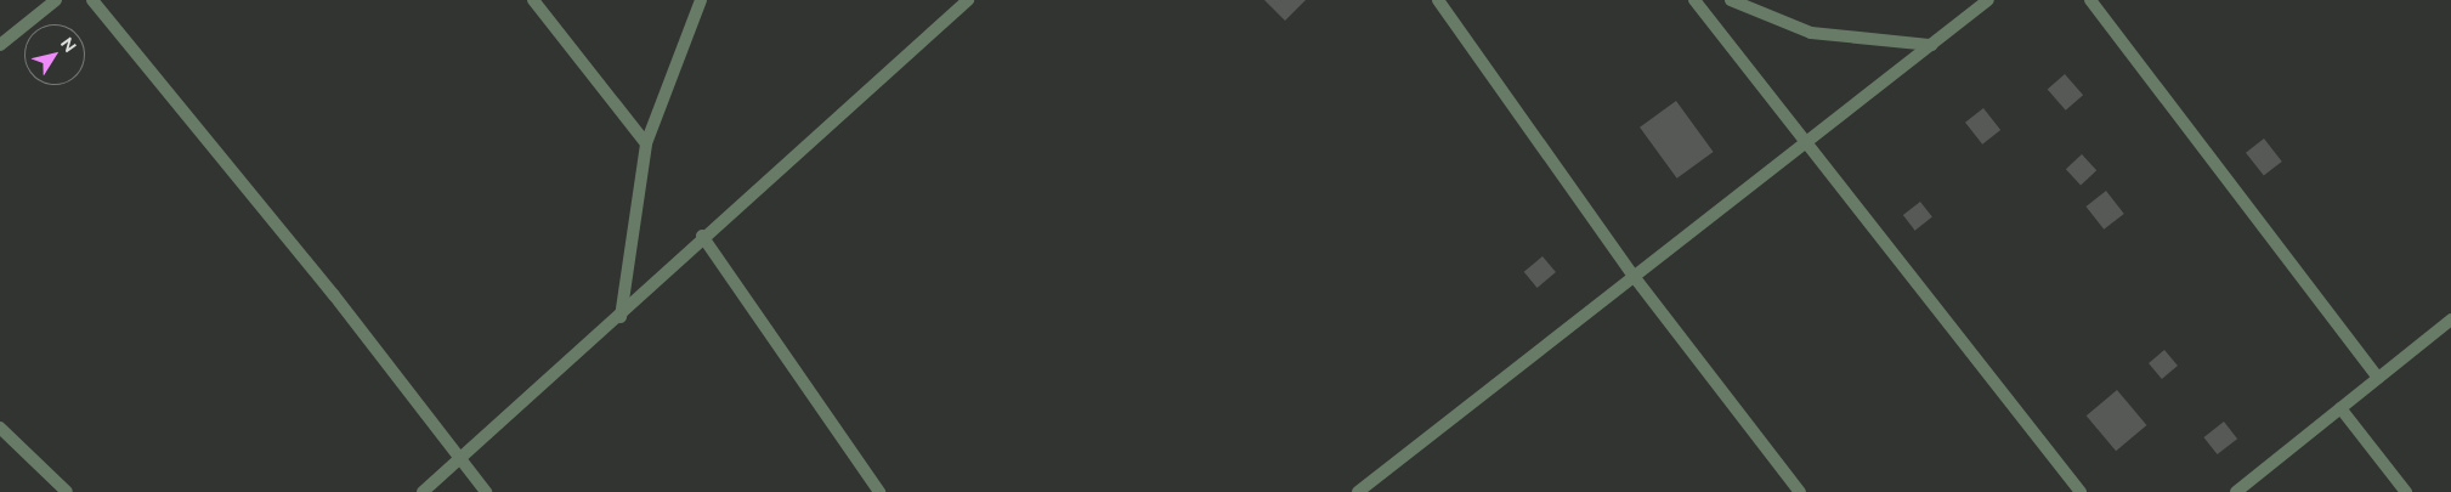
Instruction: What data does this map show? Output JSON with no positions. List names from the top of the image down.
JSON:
{
  "north": "top right"
}
